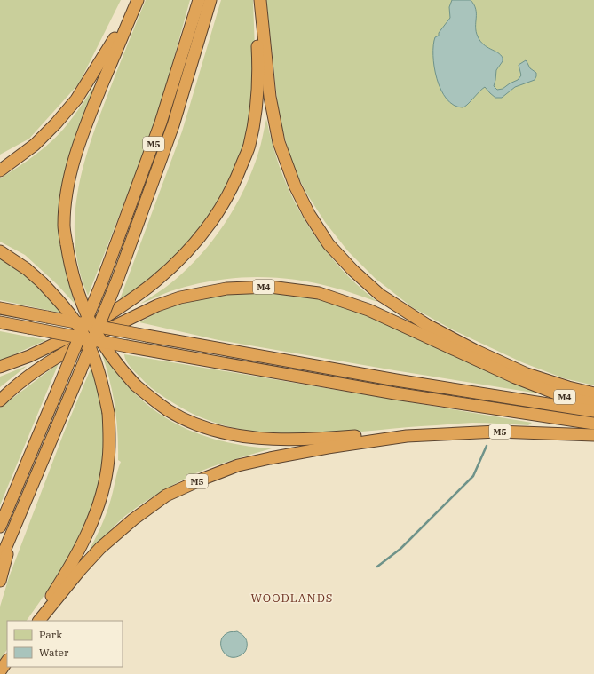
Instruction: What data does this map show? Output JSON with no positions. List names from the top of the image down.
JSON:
{
  "streets": {
    "highway": ["M5", "M4"]
  },
  "districts": ["WOODLANDS"],
  "legend": ["Park", "Water"]
}
